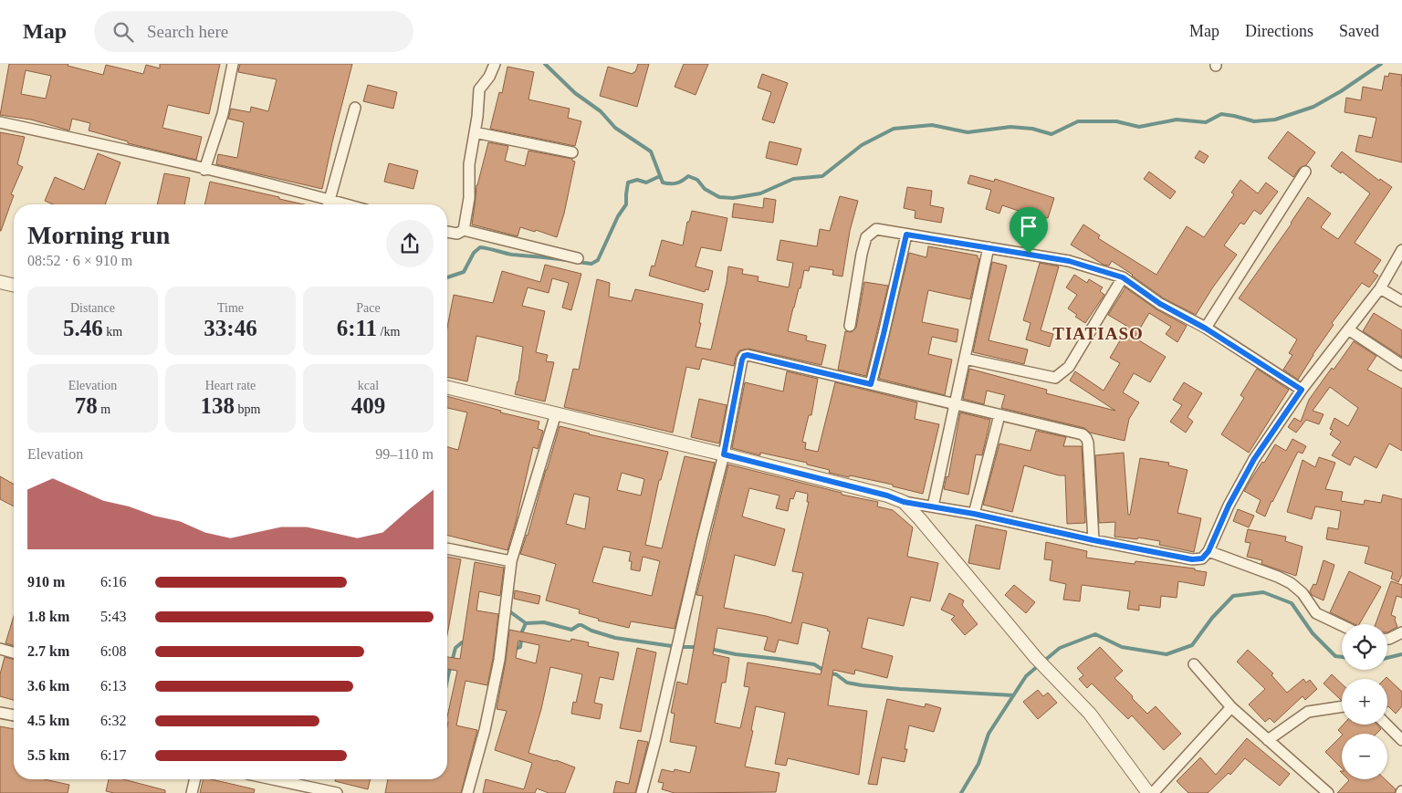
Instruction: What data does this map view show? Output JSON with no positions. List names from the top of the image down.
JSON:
{
  "districts": ["TIATIASO"],
  "page": {
    "header": "Map",
    "search": "Search here",
    "nav": ["Map", "Directions", "Saved"],
    "heading": ["Morning run", "08:52 · 6 × 910 m"],
    "stats": [
      ["Distance", "5.46 km"],
      ["Time", "33:46"],
      ["Pace", "6:11 /km"],
      ["Elevation", "78 m"],
      ["Heart rate", "138 bpm"],
      ["kcal", "409"]
    ],
    "chart": ["Elevation", "99–110 m"],
    "list": [
      {
        "name": "910 m",
        "note": "6:16"
      },
      {
        "name": "1.8 km",
        "note": "5:43"
      },
      {
        "name": "2.7 km",
        "note": "6:08"
      },
      {
        "name": "3.6 km",
        "note": "6:13"
      },
      {
        "name": "4.5 km",
        "note": "6:32"
      },
      {
        "name": "5.5 km",
        "note": "6:17"
      }
    ],
    "map_buttons": ["+", "−"]
  }
}
